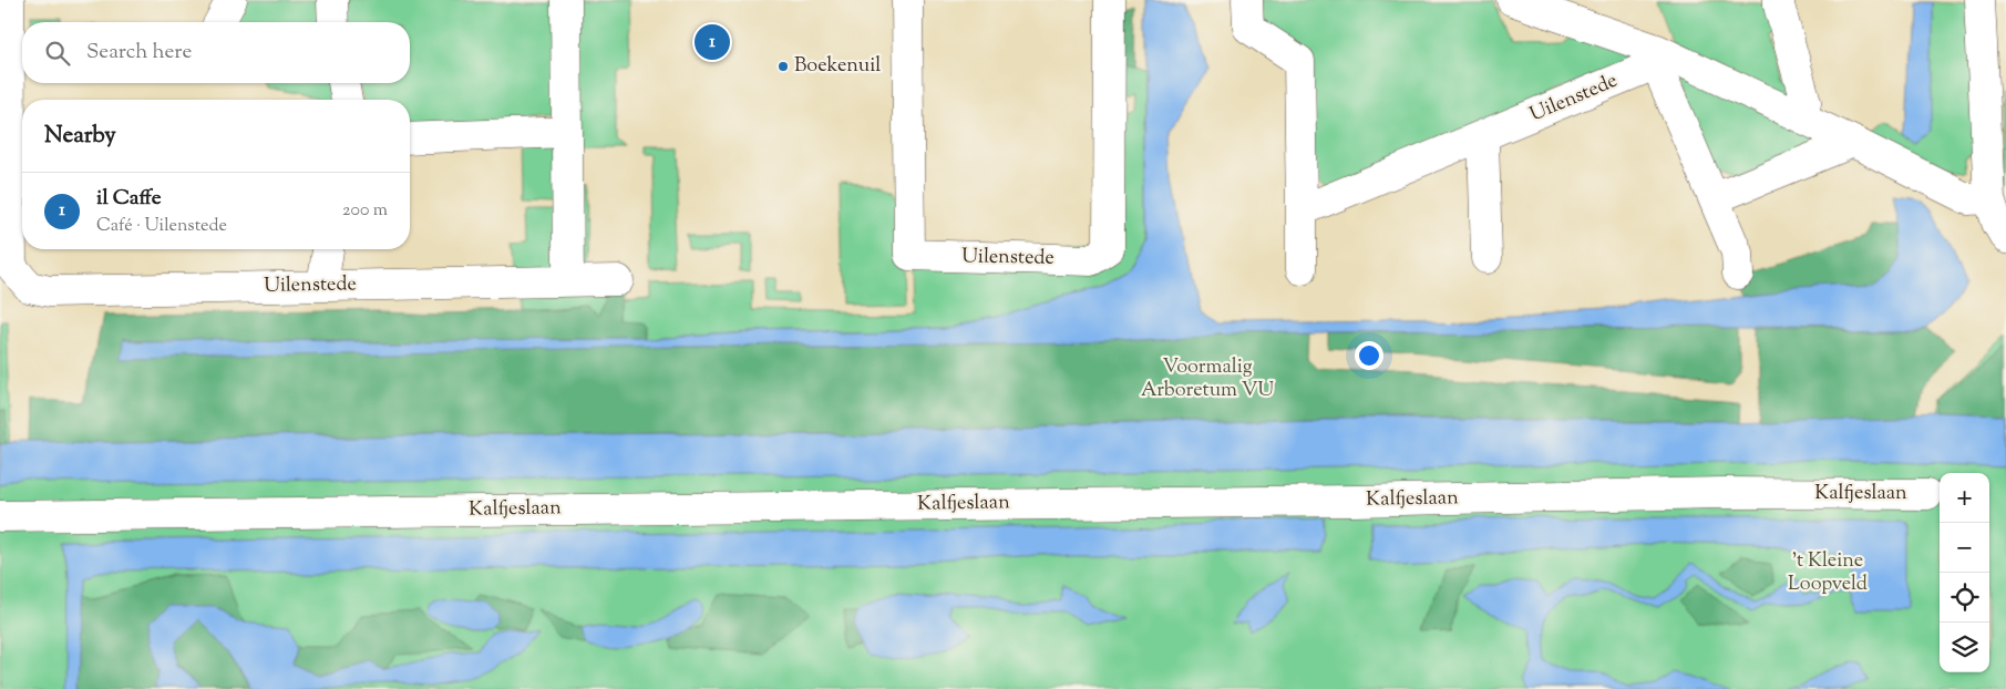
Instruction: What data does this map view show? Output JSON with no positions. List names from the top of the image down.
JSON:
{
  "streets": {
    "street": ["Uilenstede", "Kalfjeslaan"]
  },
  "parks": ["Voormalig Arboretum VU", "'t Kleine Loopveld"],
  "places": ["Boekenuil"],
  "page": {
    "pins": "1",
    "search": "Search here",
    "heading": "Nearby",
    "list": [
      {
        "mark": "1",
        "name": "il Caffe",
        "note": "Café · Uilenstede",
        "value": "200 m"
      }
    ],
    "map_buttons": ["+", "−"]
  }
}
